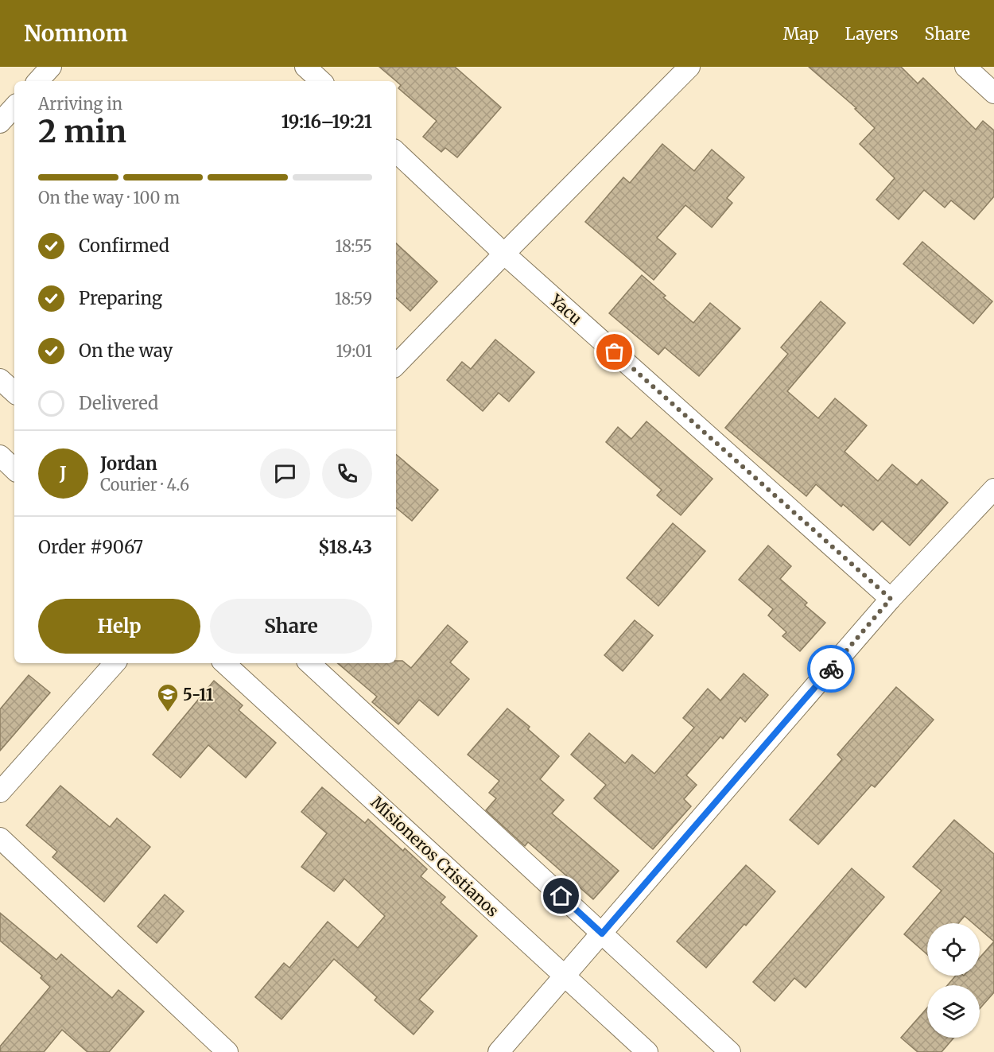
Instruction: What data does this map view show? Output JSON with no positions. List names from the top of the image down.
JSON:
{
  "streets": {
    "street": ["Yacu", "Misioneros Cristianos"]
  },
  "places": {
    "school or university": ["5-11"]
  },
  "page": {
    "header": "Nomnom",
    "nav": ["Map", "Layers", "Share"],
    "heading": ["2 min", "Arriving in", "19:16–19:21"],
    "panel": [
      "Jordan",
      "Courier · 4.6",
      "Order #9067",
      "$18.43"
    ],
    "bar": "On the way · 100 m",
    "list": [
      ["Confirmed", "18:55"],
      ["Preparing", "18:59"],
      ["On the way", "19:01"],
      "Delivered"
    ],
    "round": "J",
    "buttons": ["Help", "Share"]
  }
}
